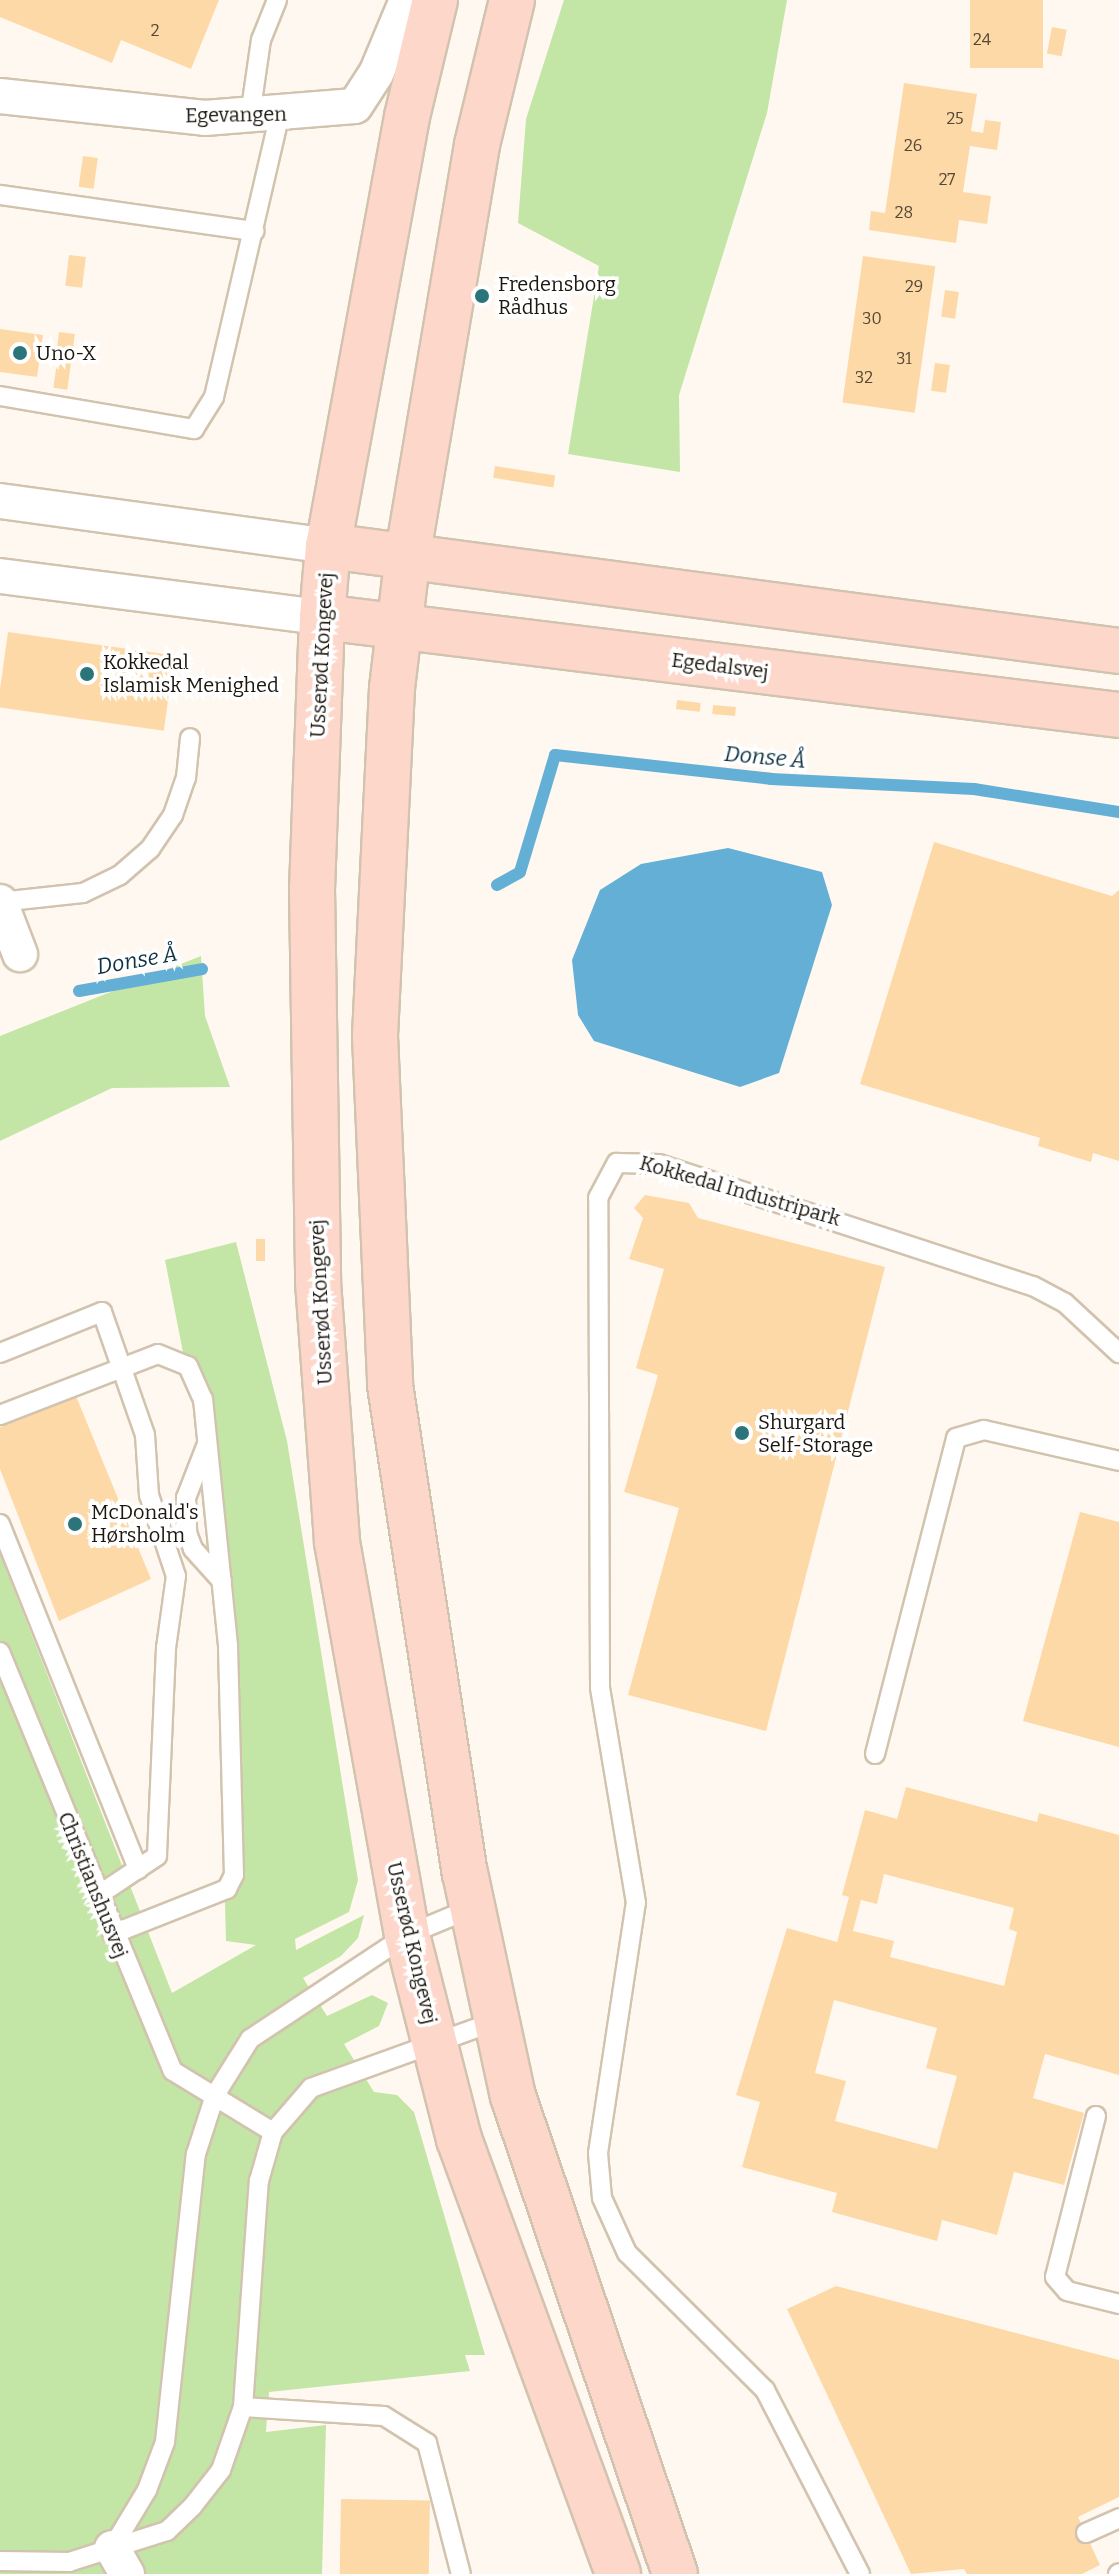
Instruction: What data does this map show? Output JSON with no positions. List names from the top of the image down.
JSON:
{
  "streets": {
    "main road": ["Usserød Kongevej", "Egedalsvej"],
    "street": ["Egevangen"],
    "lane": ["Kokkedal Industripark", "Christianshusvej"]
  },
  "crossings": [
    ["Usserød Kongevej", "Egedalsvej"]
  ],
  "water": ["Donse Å"],
  "places": [
    "Fredensborg Rådhus",
    "Uno-X",
    "Kokkedal Islamisk Menighed",
    "Shurgard Self-Storage",
    "McDonald's Hørsholm"
  ],
  "house_numbers": [
    "2",
    "24",
    "25",
    "26",
    "27",
    "28",
    "29",
    "30",
    "31",
    "32"
  ]
}
